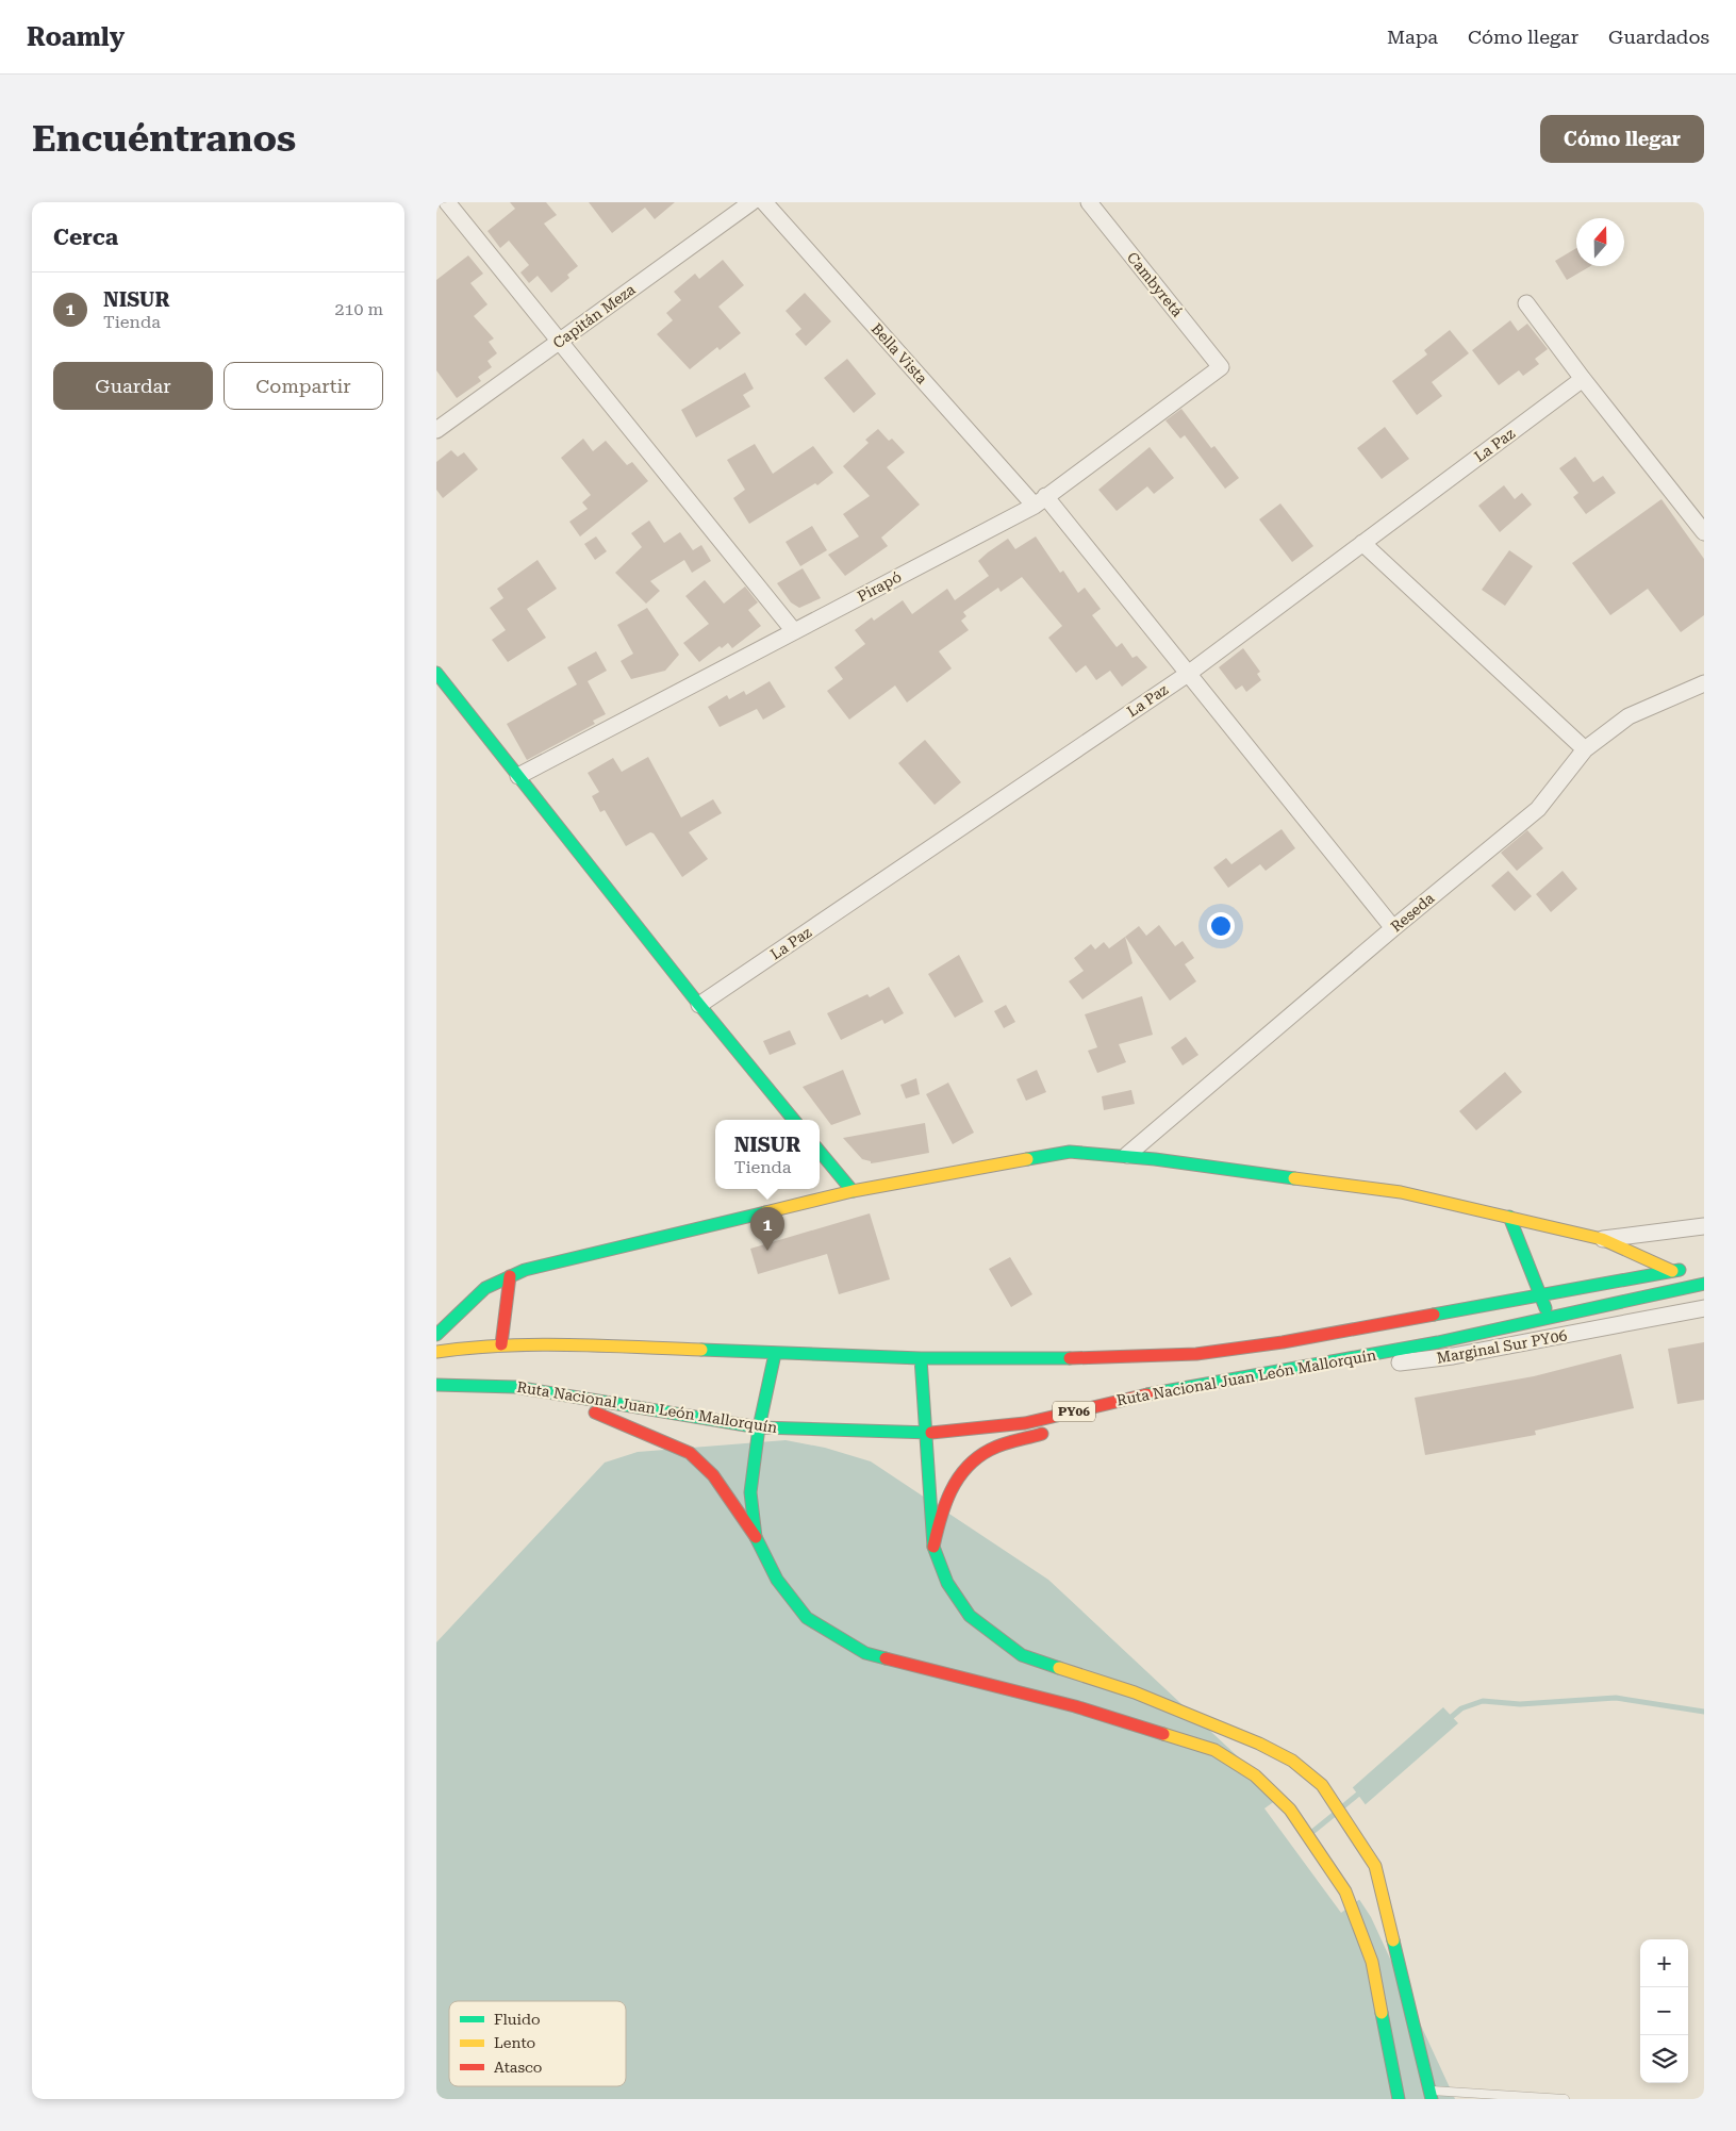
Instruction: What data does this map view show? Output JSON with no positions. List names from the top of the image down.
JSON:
{
  "streets": {
    "main road": ["Ruta Nacional Juan León Mallorquín", "PY06"],
    "street": [
      "Cambyretá",
      "Capitán Meza",
      "Bella Vista",
      "La Paz",
      "Pirapó",
      "Reseda",
      "Marginal Sur PY06"
    ]
  },
  "crossings": [
    ["Cambyretá", "Pirapó"],
    ["Bella Vista", "La Paz"],
    ["Bella Vista", "Pirapó"],
    ["Bella Vista", "Reseda"],
    ["Marginal Sur PY06", "Ruta Nacional Juan León Mallorquín"]
  ],
  "legend": ["Fluido", "Lento", "Atasco"],
  "north": "top",
  "page": {
    "header": "Roamly",
    "nav": ["Mapa", "Cómo llegar", "Guardados"],
    "buttons": [
      "Cómo llegar",
      ["Guardar", "Compartir"]
    ],
    "title": "Encuéntranos",
    "heading": "Cerca",
    "list": [
      {
        "mark": "1",
        "name": "NISUR",
        "note": "Tienda",
        "value": "210 m"
      }
    ],
    "popup": ["NISUR", "Tienda"],
    "pins": "1",
    "map_buttons": ["+", "−"]
  }
}
